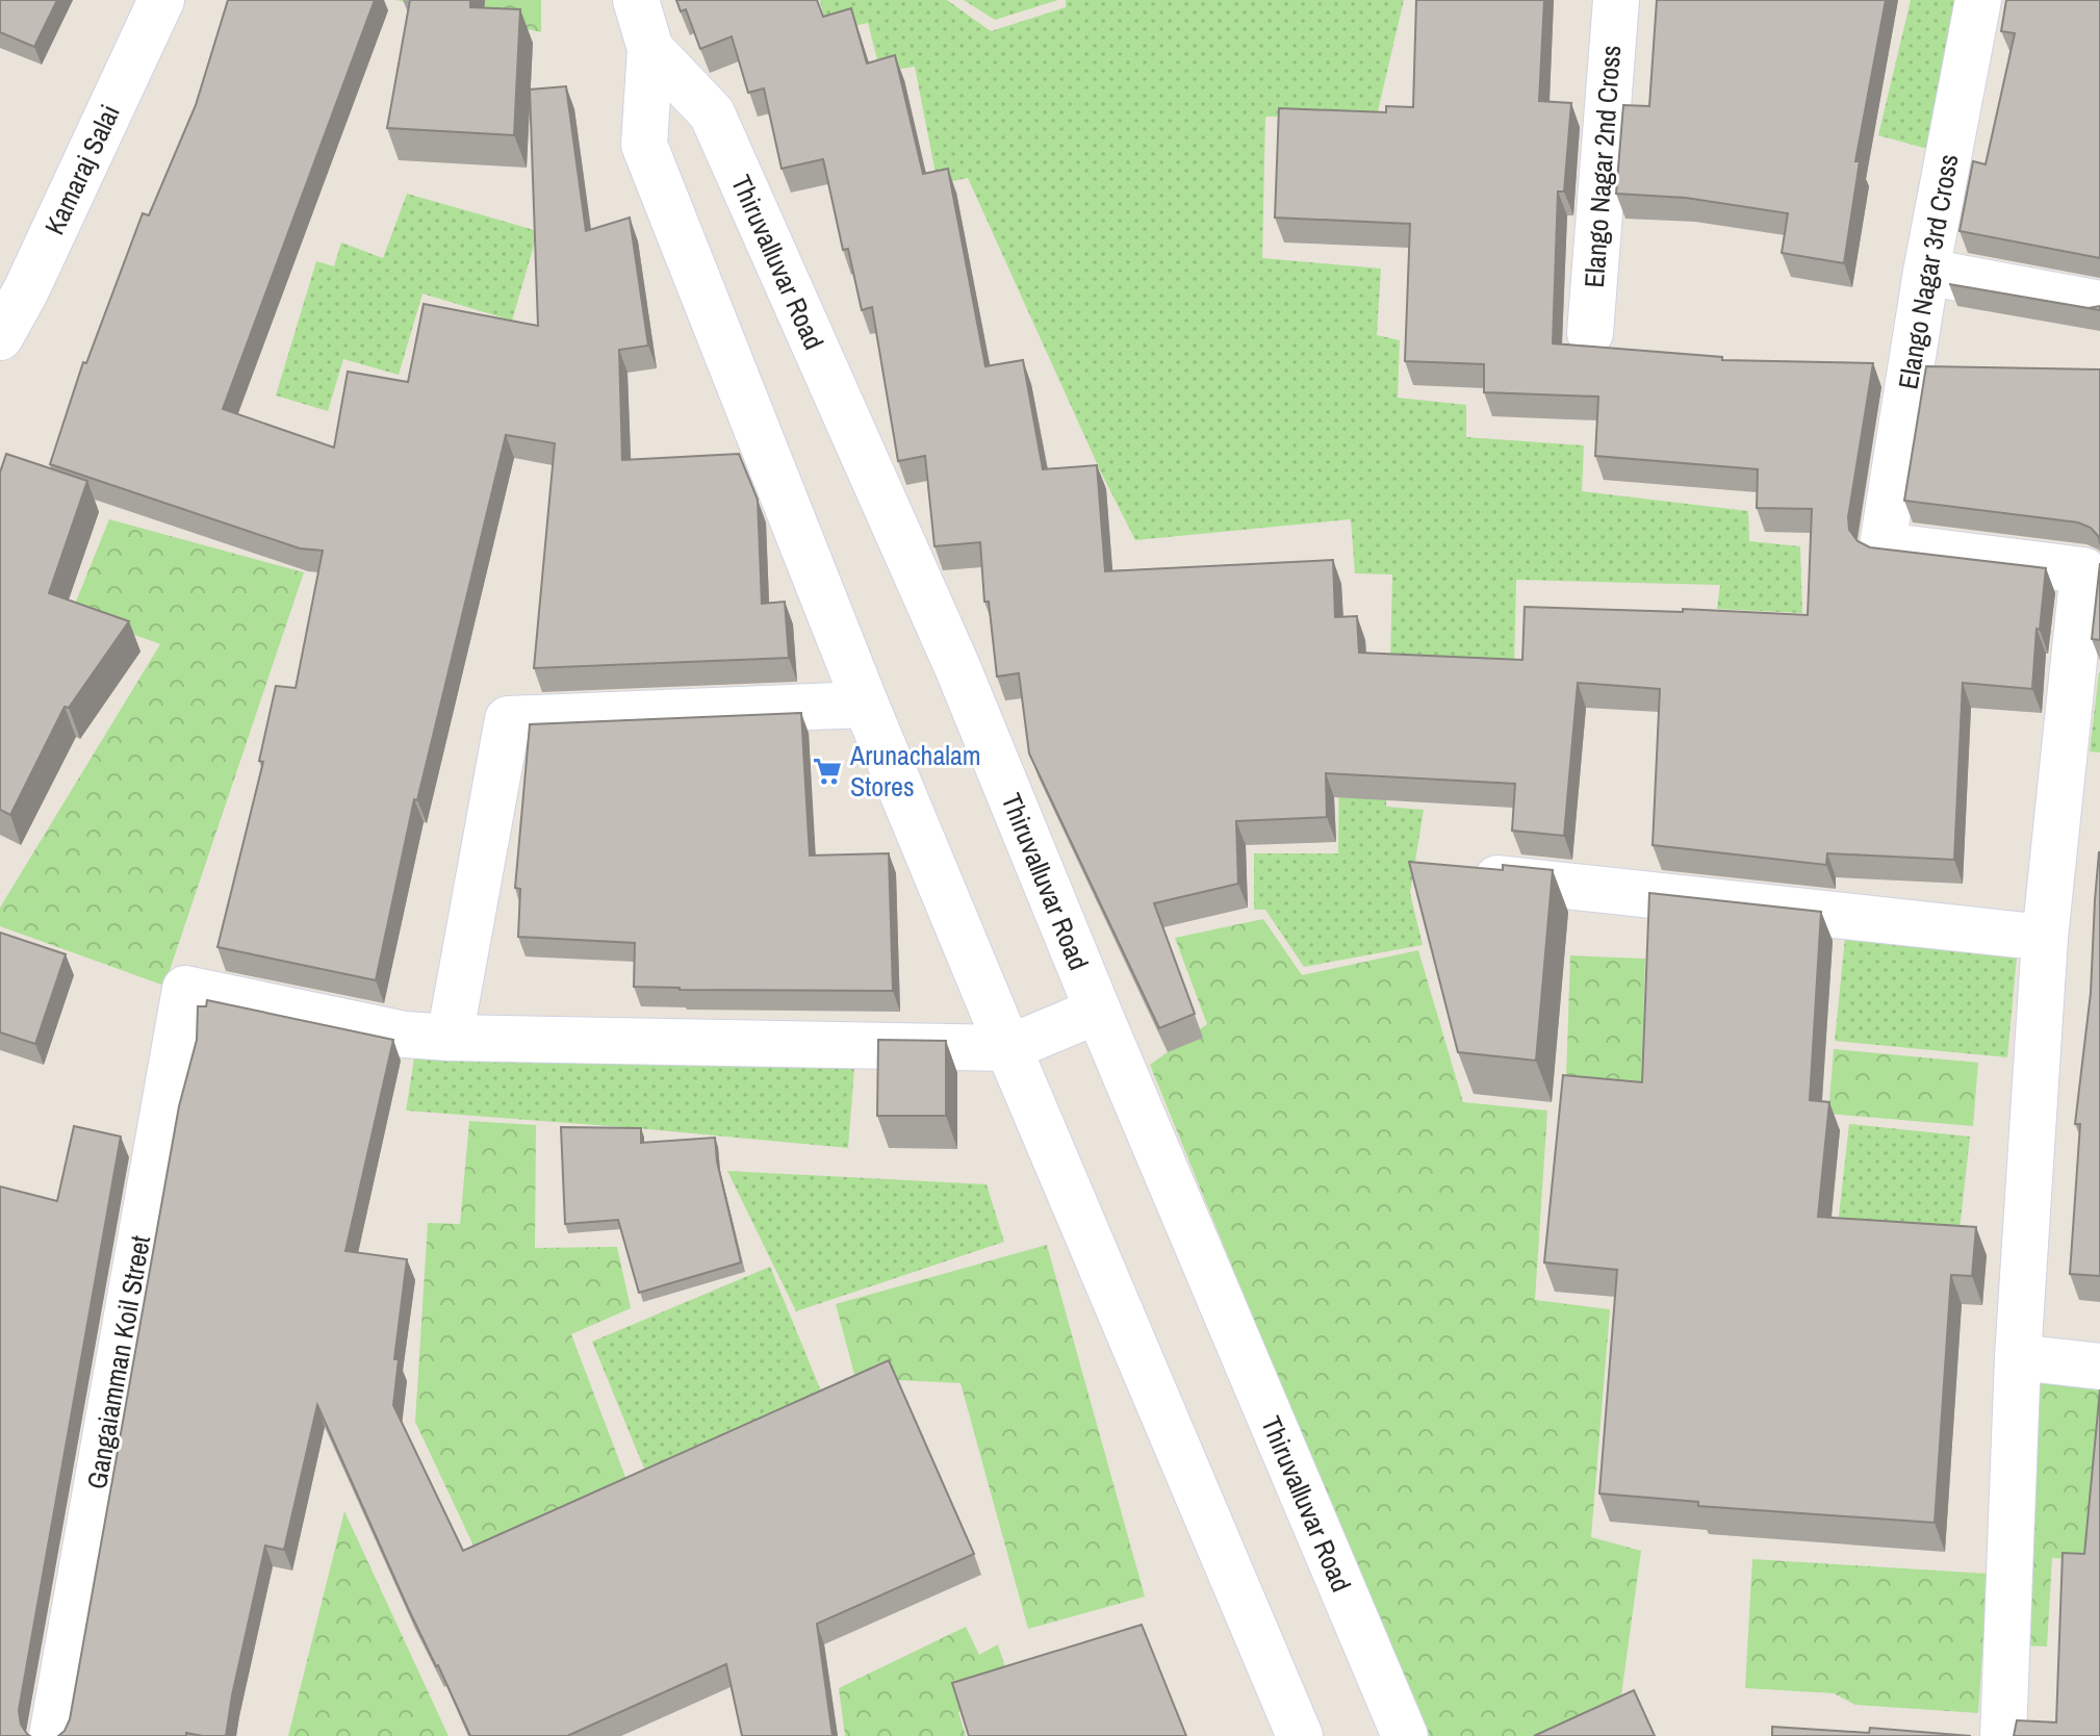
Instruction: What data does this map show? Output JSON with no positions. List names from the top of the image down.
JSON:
{
  "streets": {
    "street": [
      "Elango Nagar 2nd Cross",
      "Kamaraj Salai",
      "Thiruvalluvar Road",
      "Elango Nagar 3rd Cross",
      "Gangaiamman Koil Street"
    ]
  },
  "places": {
    "supermarket": ["Arunachalam Stores"]
  }
}
